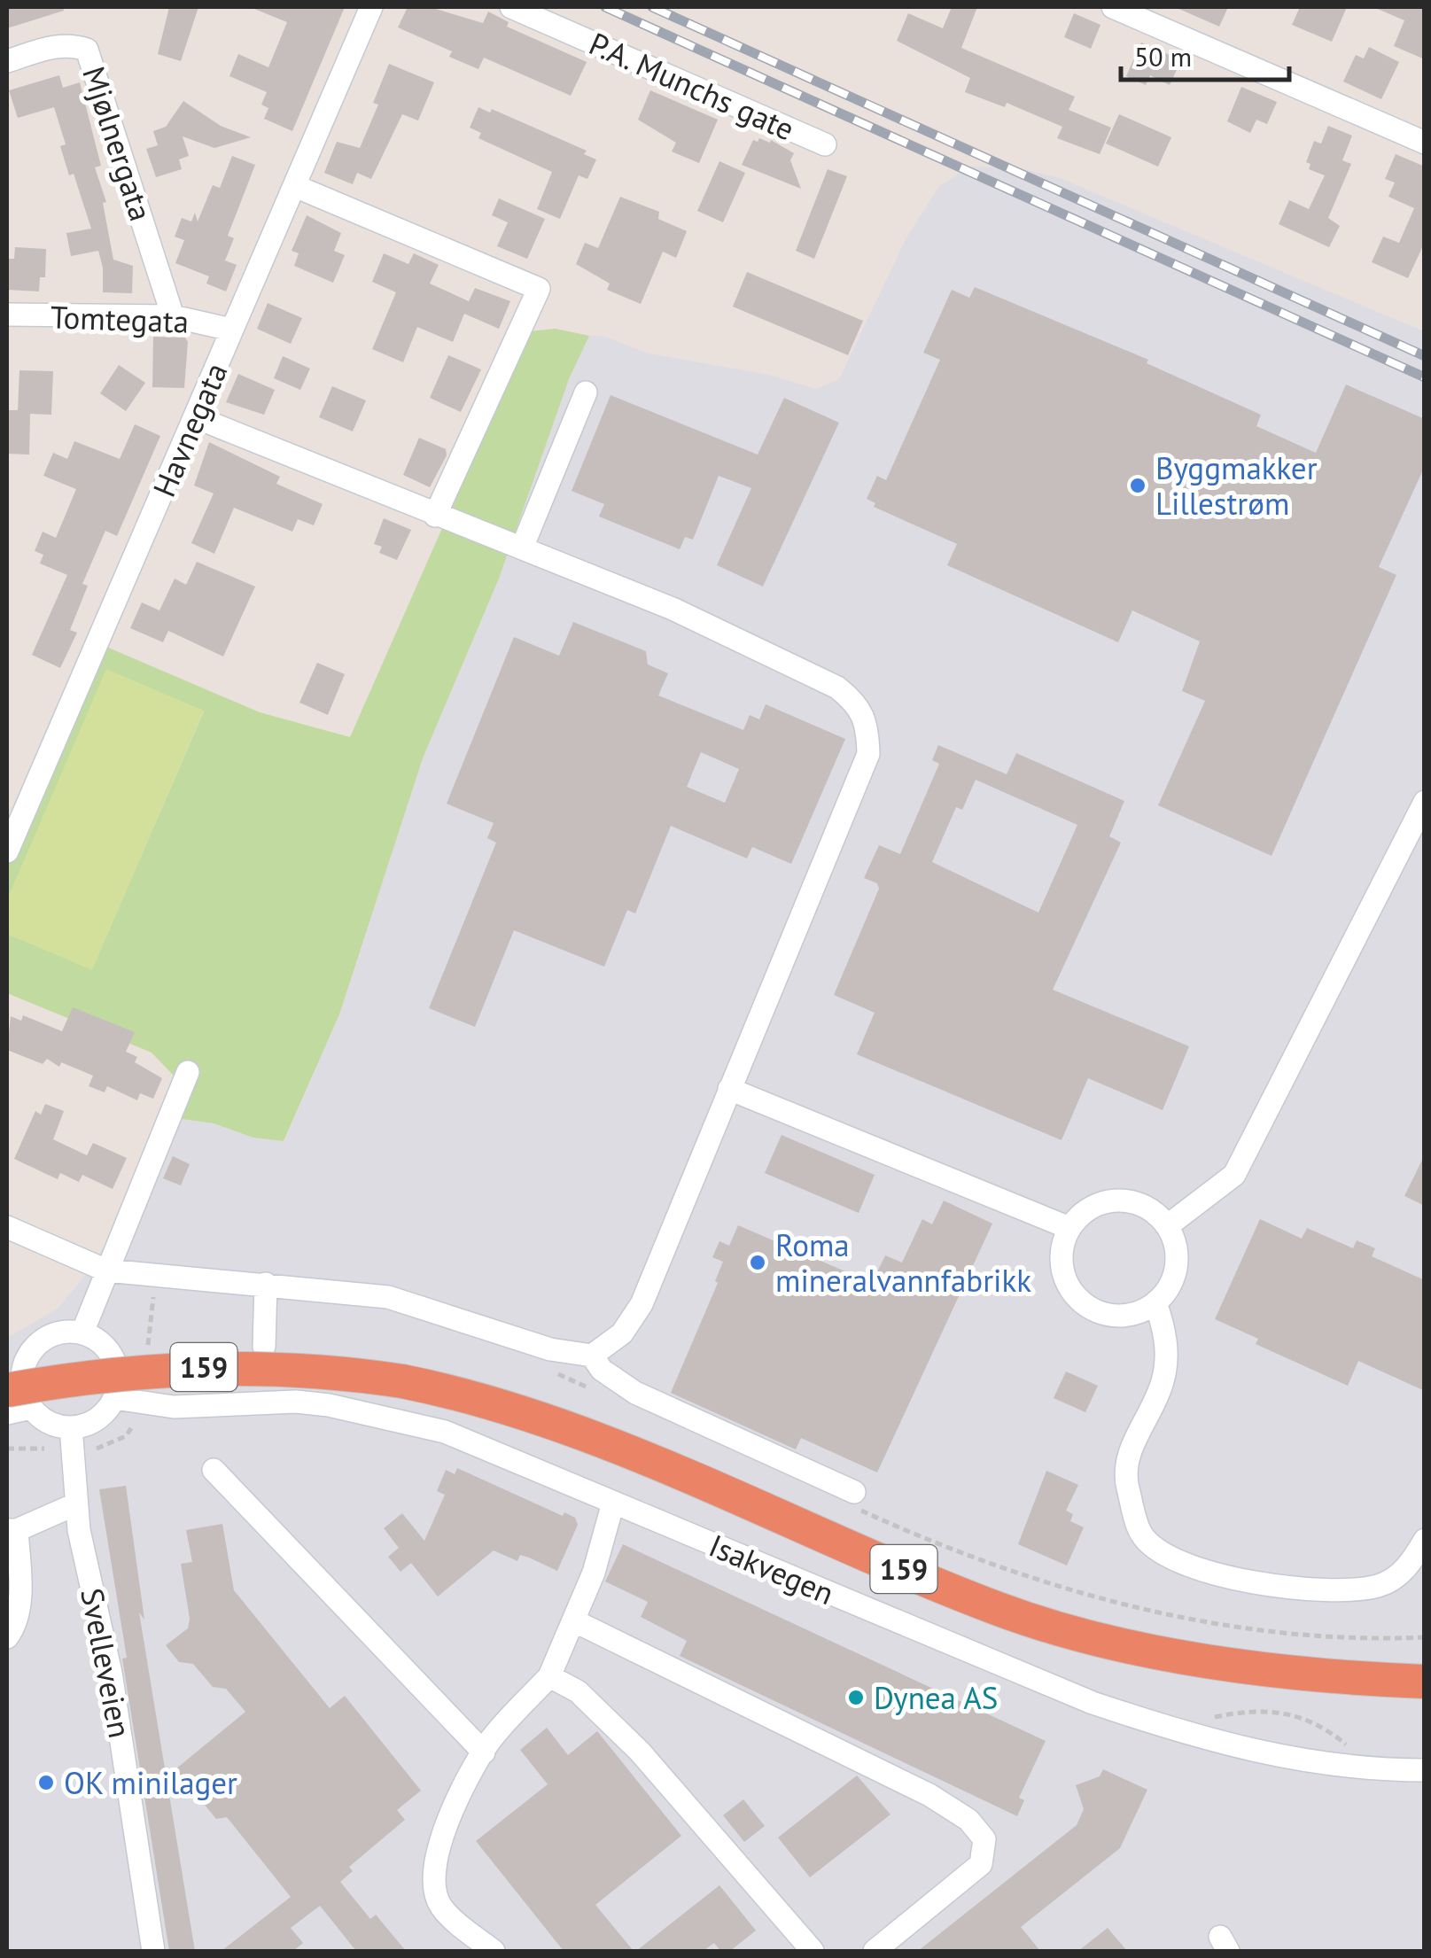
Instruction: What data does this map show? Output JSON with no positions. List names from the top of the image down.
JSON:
{
  "streets": {
    "highway": ["159"],
    "street": [
      "P.A. Munchs gate",
      "Mjølnergata",
      "Tomtegata",
      "Havnegata",
      "Isakvegen",
      "Svelleveien"
    ]
  },
  "crossings": [
    ["Mjølnergata", "Tomtegata"],
    ["Tomtegata", "Havnegata"],
    ["159", "Isakvegen"],
    ["159", "Svelleveien"],
    ["Isakvegen", "Svelleveien"]
  ],
  "places": [
    "Byggmakker Lillestrøm",
    "Roma mineralvannfabrikk",
    "Dynea AS",
    "OK minilager"
  ],
  "scale_bar": "50 m"
}
